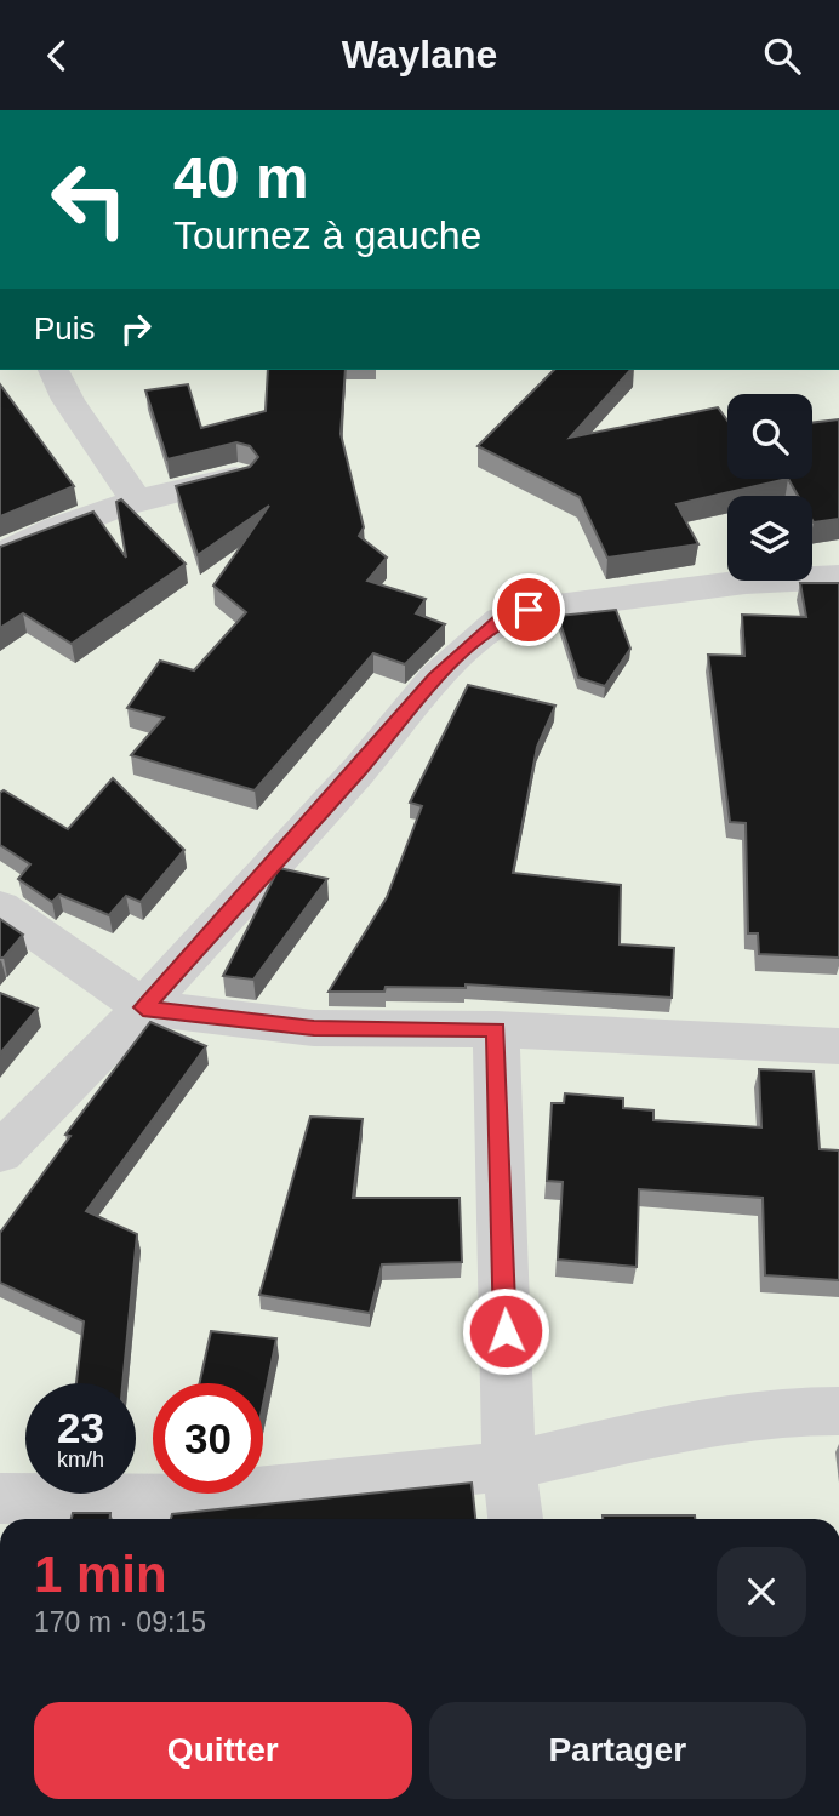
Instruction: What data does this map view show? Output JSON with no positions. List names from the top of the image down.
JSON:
{
  "page": {
    "header": "Waylane",
    "turn": ["40 m", "Tournez à gauche"],
    "then": "Puis",
    "speed": "23 km/h",
    "limit": "30",
    "heading": ["1 min", "170 m · 09:15"],
    "buttons": ["Quitter", "Partager"]
  }
}
